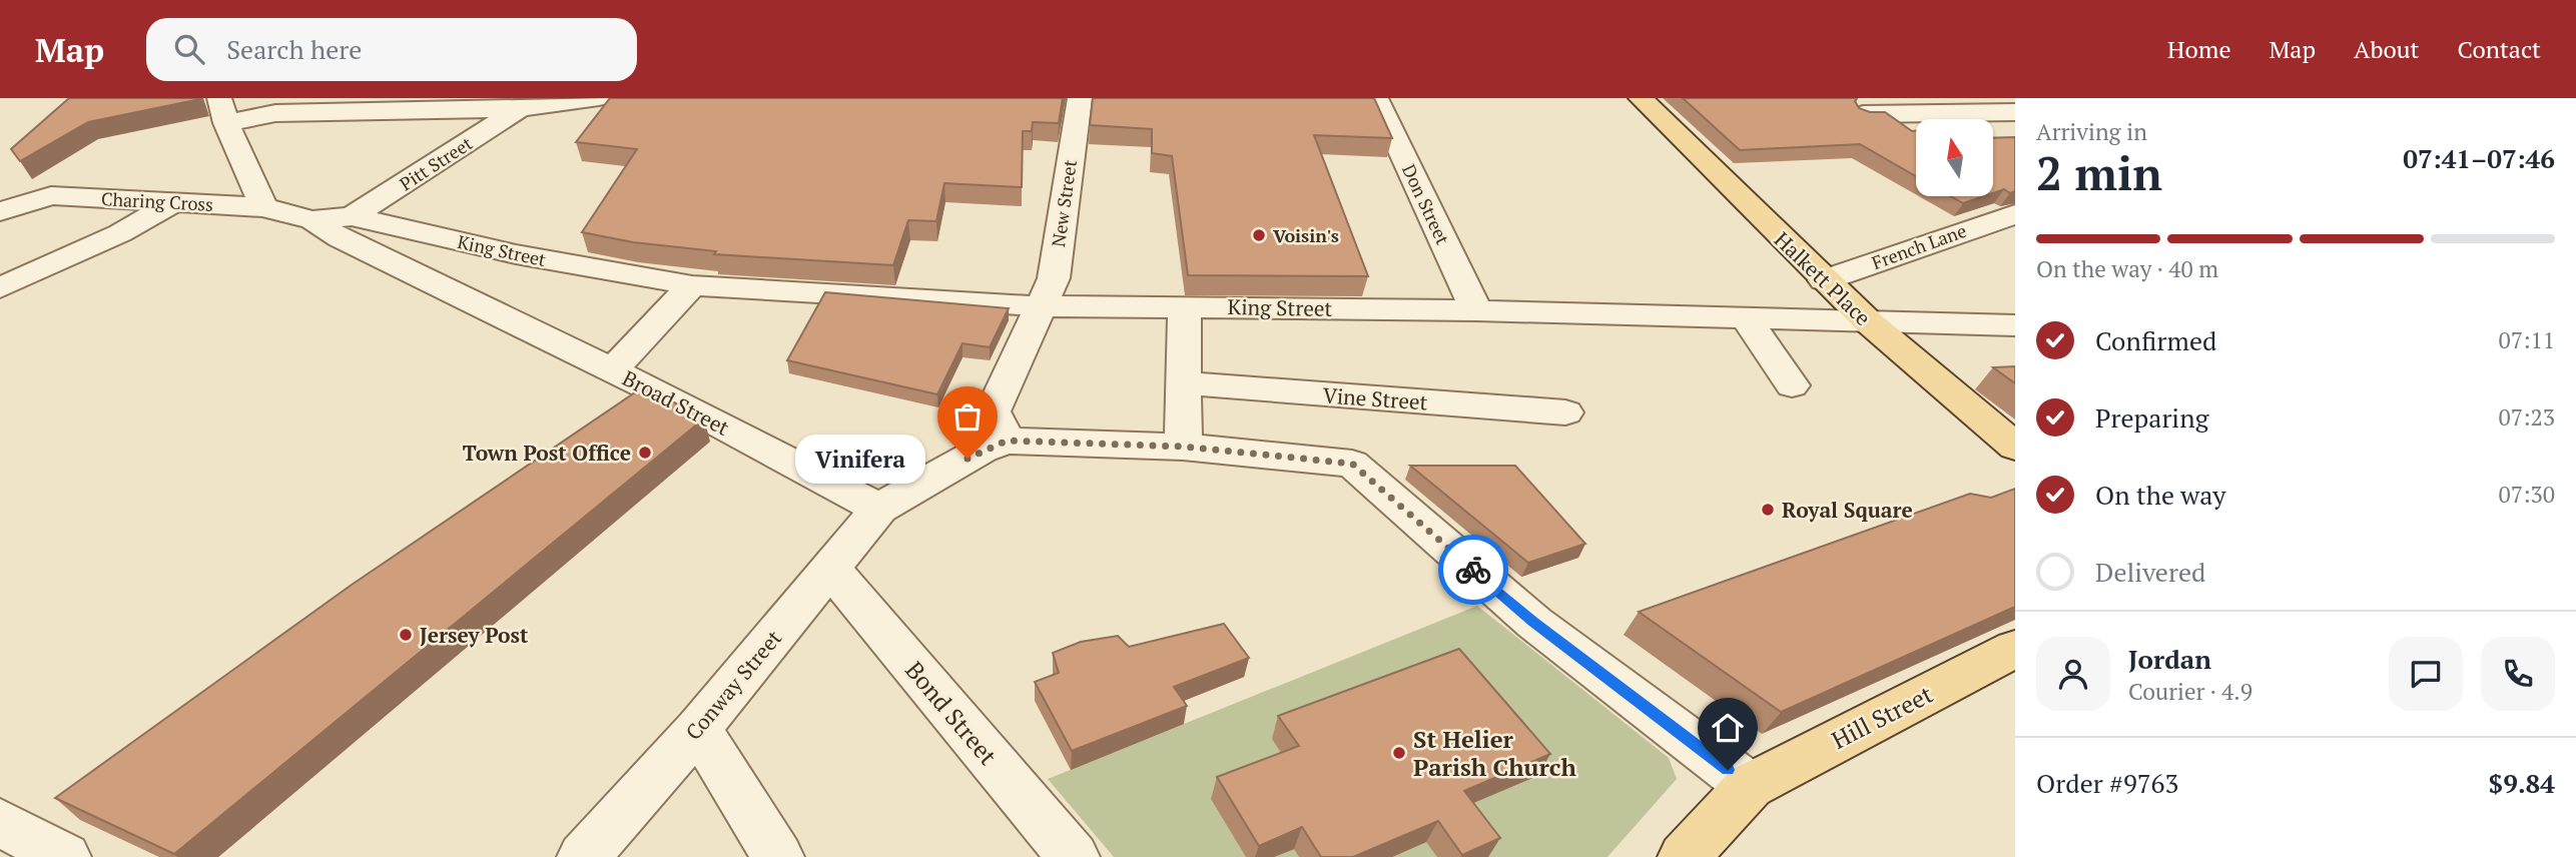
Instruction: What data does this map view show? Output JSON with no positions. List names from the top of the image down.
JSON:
{
  "streets": {
    "main road": ["Halkett Place", "Hill Street"],
    "street": [
      "Pitt Street",
      "Charing Cross",
      "New Street",
      "Don Street",
      "French Lane",
      "King Street",
      "Vine Street",
      "Broad Street",
      "Conway Street",
      "Bond Street"
    ]
  },
  "crossings": [
    ["Pitt Street", "King Street"],
    ["Pitt Street", "Broad Street"],
    ["Charing Cross", "King Street"],
    ["New Street", "King Street"],
    ["Don Street", "King Street"],
    ["French Lane", "Halkett Place"],
    ["King Street", "Halkett Place"],
    ["King Street", "Broad Street"],
    ["Broad Street", "Conway Street"],
    ["Conway Street", "Bond Street"]
  ],
  "places": [
    "Voisin's",
    "Town Post Office",
    "Vinifera",
    "Royal Square",
    "Jersey Post",
    "St Helier Parish Church"
  ],
  "north": "top",
  "page": {
    "header": "Map",
    "search": "Search here",
    "nav": [
      "Home",
      "Map",
      "About",
      "Contact"
    ],
    "heading": ["2 min", "Arriving in", "07:41–07:46"],
    "panel": [
      "Jordan",
      "Courier · 4.9",
      "Order #9763",
      "$9.84"
    ],
    "bar": "On the way · 40 m",
    "list": [
      ["Confirmed", "07:11"],
      ["Preparing", "07:23"],
      ["On the way", "07:30"],
      "Delivered"
    ],
    "bubble": "Vinifera"
  }
}
